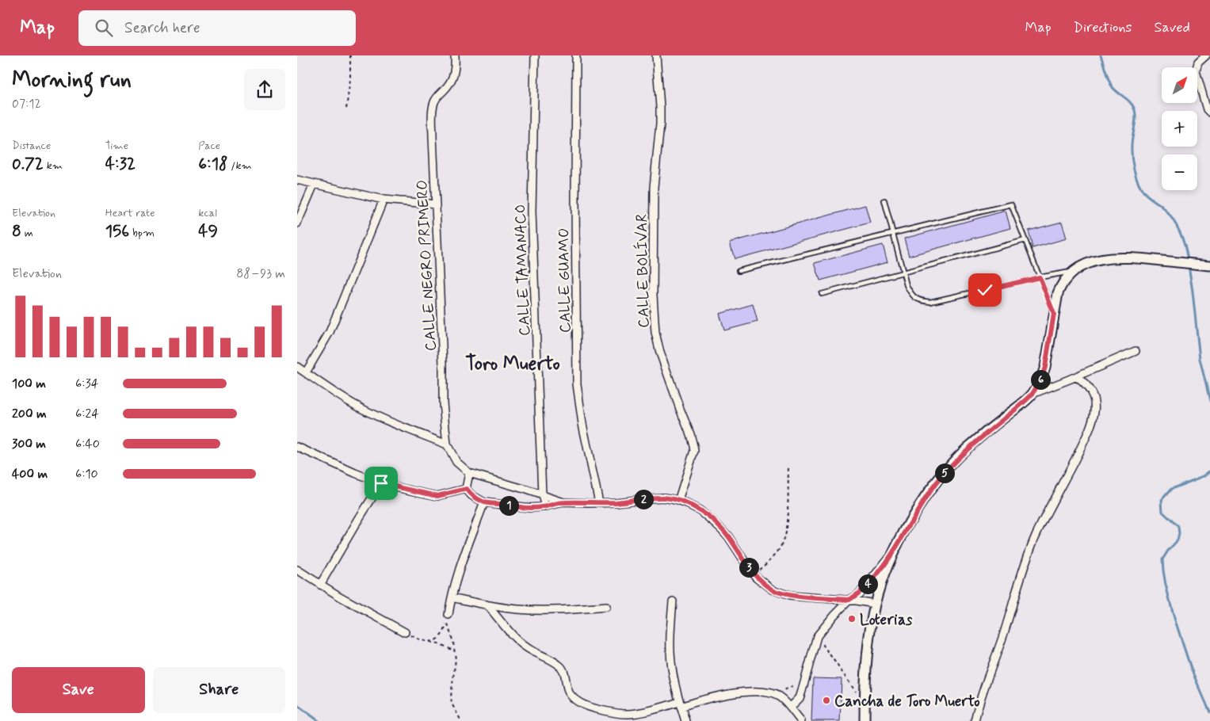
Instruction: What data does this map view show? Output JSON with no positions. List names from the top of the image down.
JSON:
{
  "streets": {
    "street": [
      "CALLE NEGRO PRIMERO",
      "CALLE TAMANACO",
      "CALLE BOLÍVAR",
      "CALLE GUAMO"
    ]
  },
  "districts": ["Toro Muerto"],
  "places": ["Loterias", "Cancha de Toro Muerto"],
  "north": "top right",
  "page": {
    "header": "Map",
    "search": "Search here",
    "nav": ["Map", "Directions", "Saved"],
    "heading": ["Morning run", "07:12"],
    "map_buttons": ["+", "−"],
    "stats": [
      ["Distance", "0.72 km"],
      ["Time", "4:32"],
      ["Pace", "6:18 /km"],
      ["Elevation", "8 m"],
      ["Heart rate", "156 bpm"],
      ["kcal", "49"]
    ],
    "chart": ["Elevation", "88–93 m"],
    "list": [
      {
        "name": "100 m",
        "note": "6:34"
      },
      {
        "name": "200 m",
        "note": "6:24"
      },
      {
        "name": "300 m",
        "note": "6:40"
      },
      {
        "name": "400 m",
        "note": "6:10"
      }
    ],
    "pins": [
      "6",
      "5",
      "2",
      "1",
      "3",
      "4"
    ],
    "buttons": ["Save", "Share"]
  }
}
